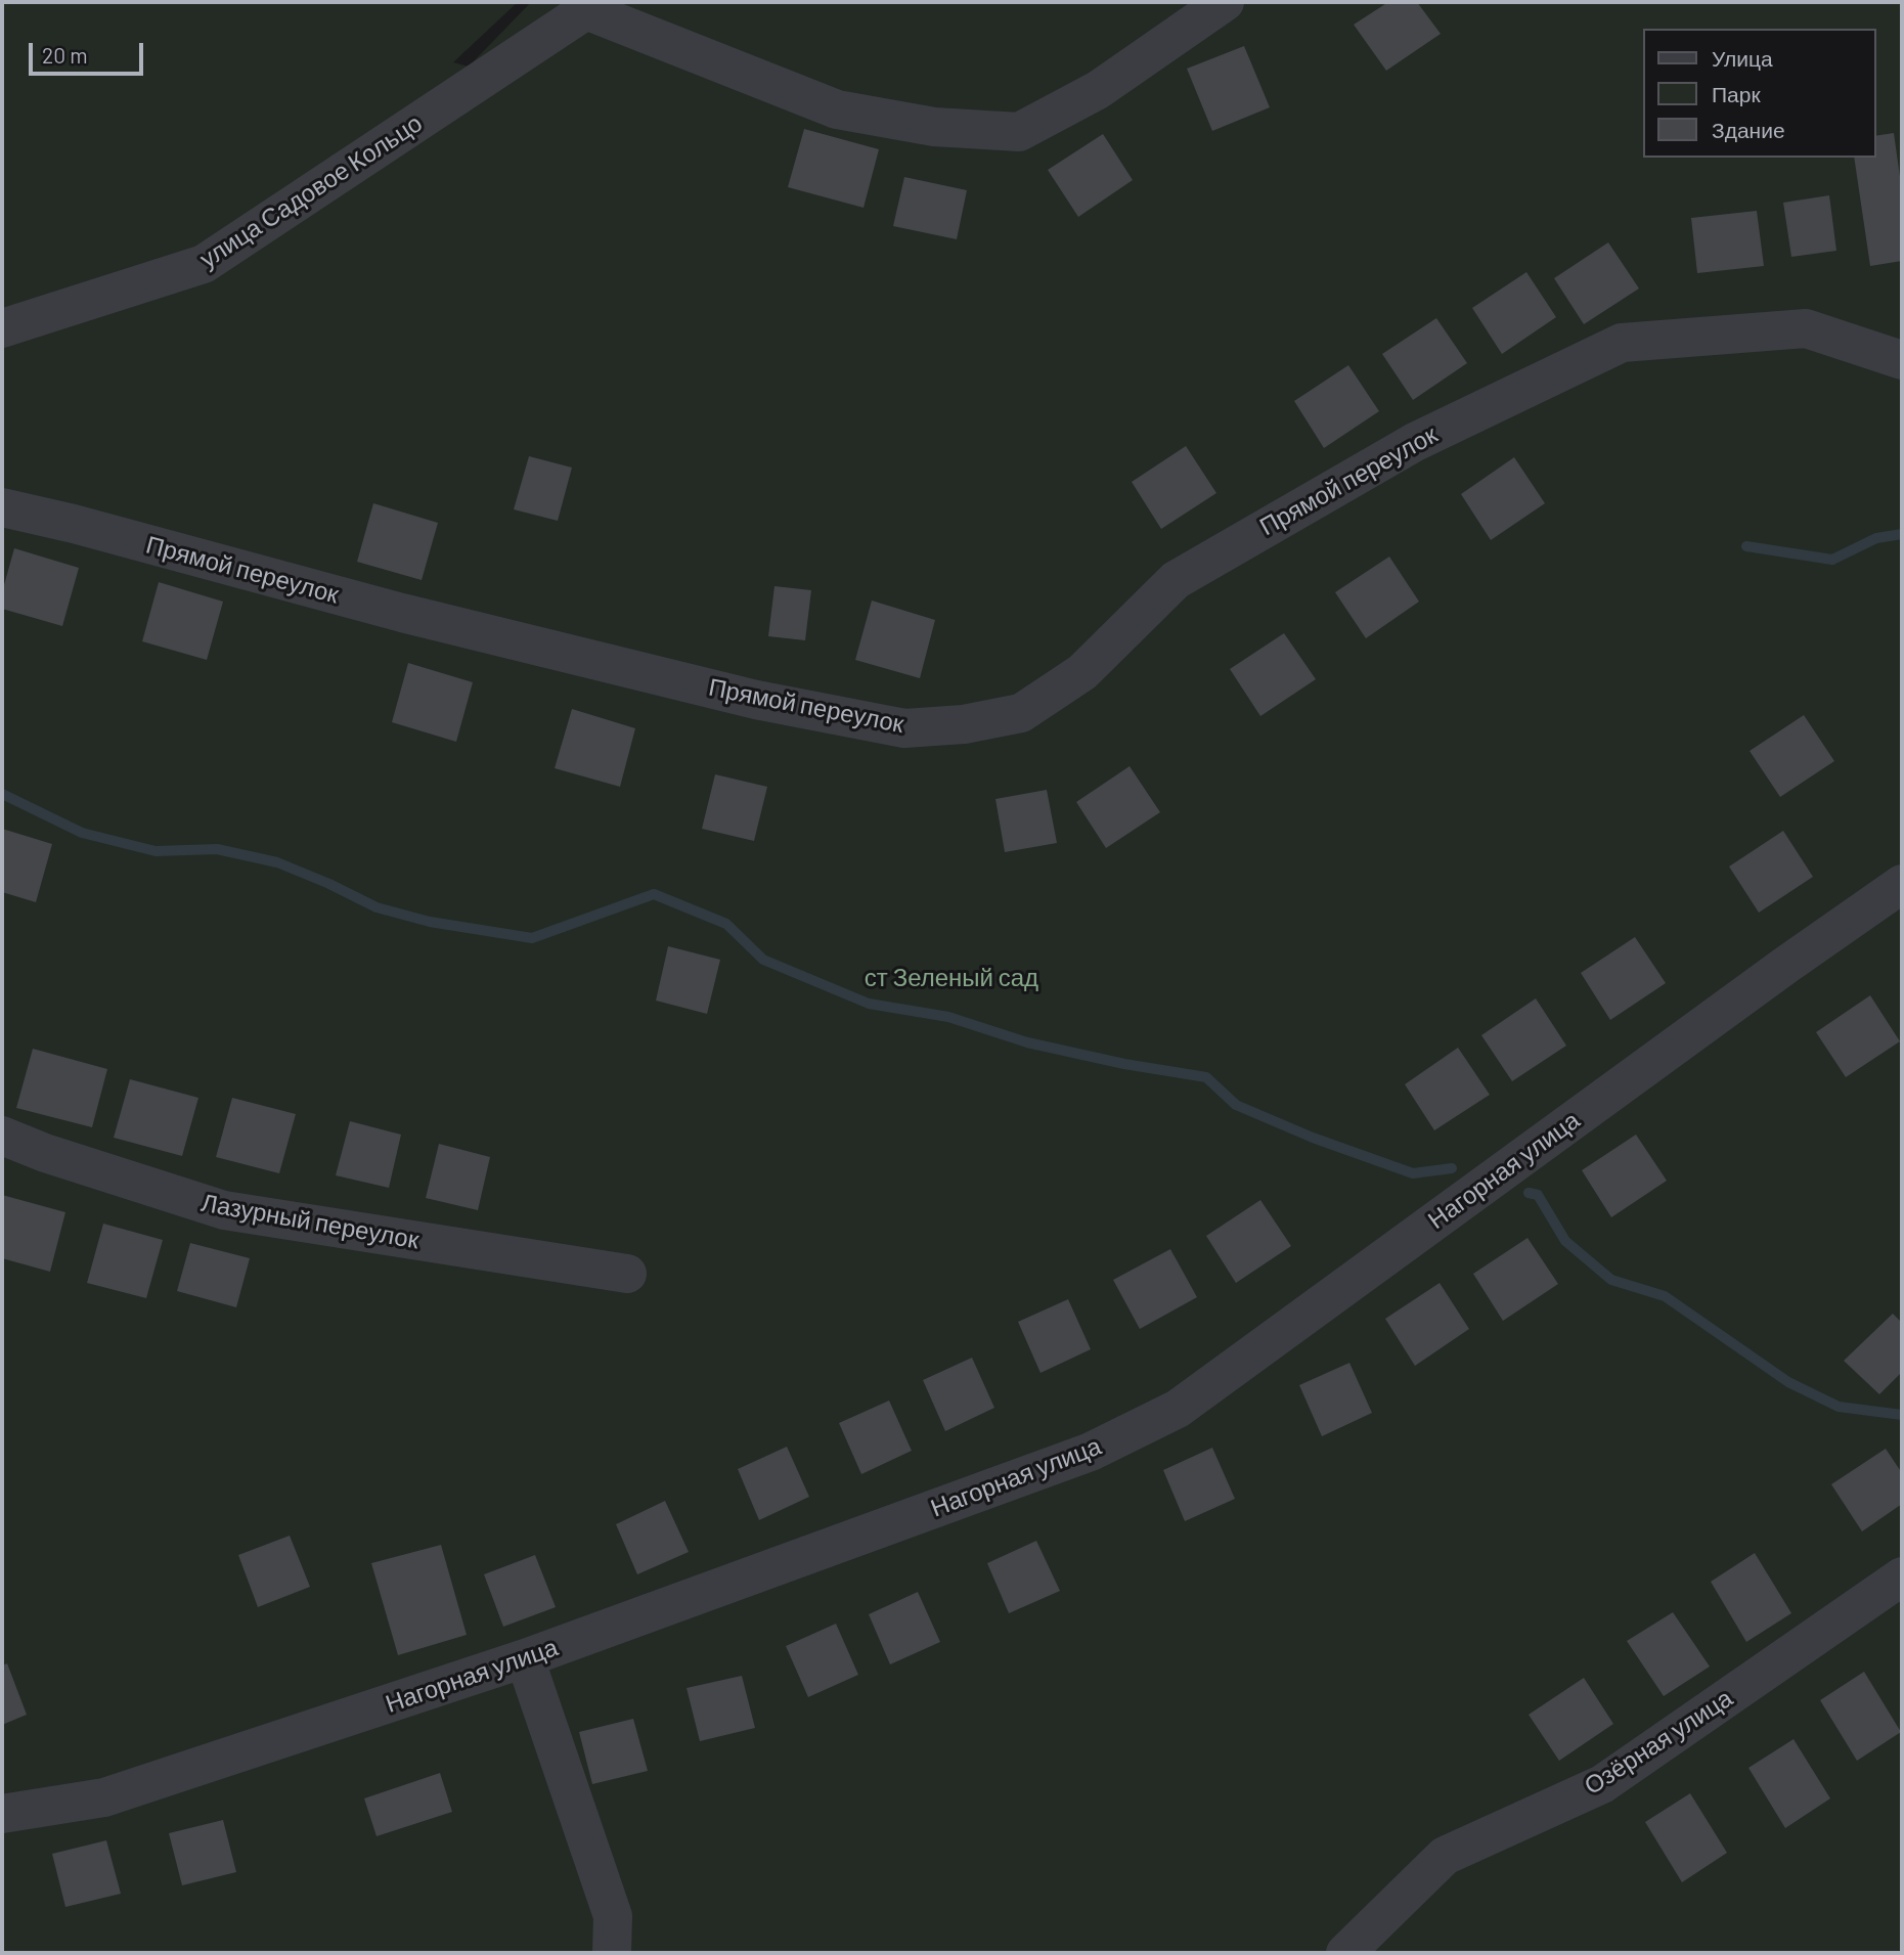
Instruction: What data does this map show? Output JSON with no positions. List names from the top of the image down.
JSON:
{
  "streets": {
    "street": [
      "улица Садовое Кольцо",
      "Прямой переулок",
      "Нагорная улица",
      "Лазурный переулок",
      "Озёрная улица"
    ]
  },
  "parks": ["ст Зеленый сад"],
  "legend": ["Улица", "Парк", "Здание"],
  "scale_bar": "20 m"
}
